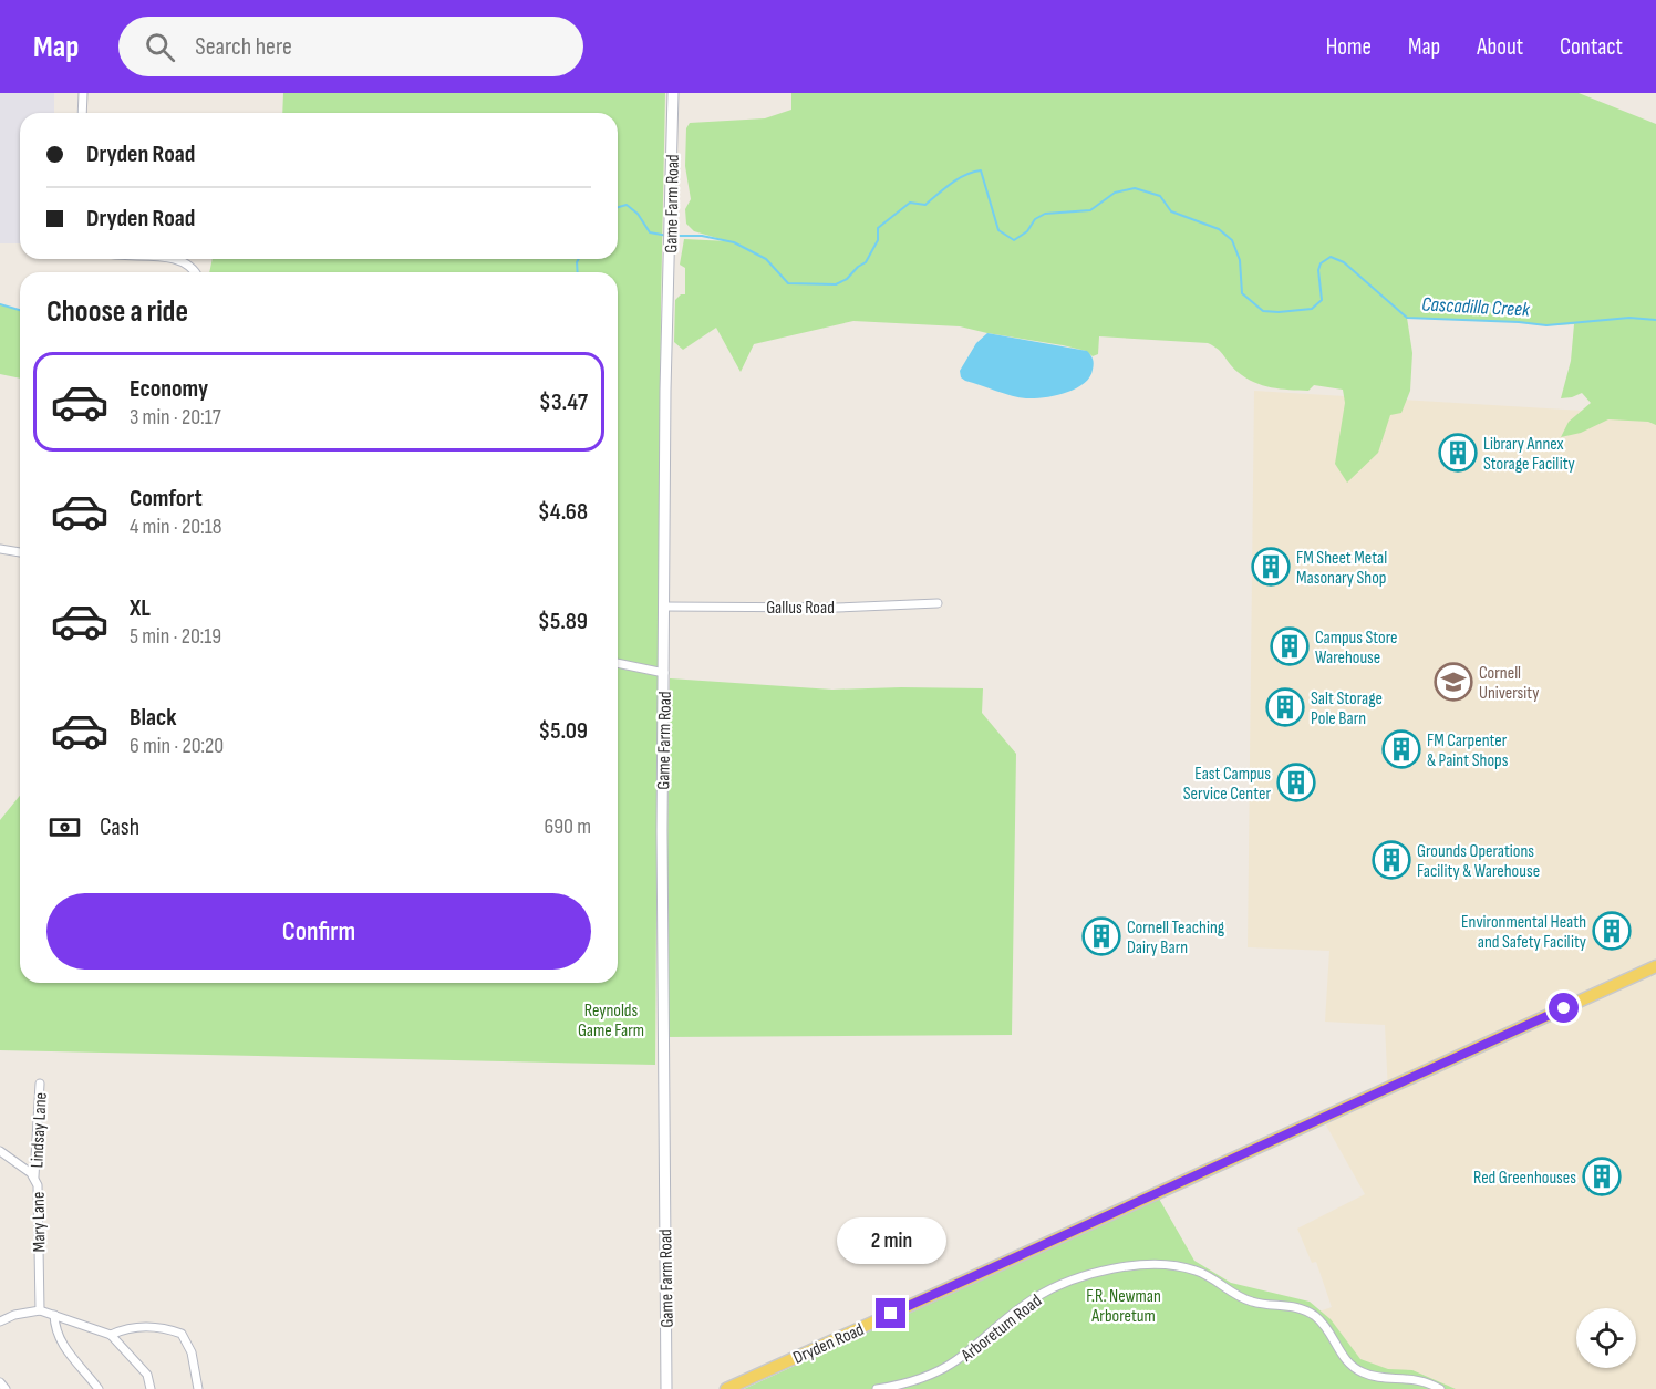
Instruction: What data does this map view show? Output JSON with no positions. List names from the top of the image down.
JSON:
{
  "streets": {
    "main road": ["Dryden Road"],
    "street": [
      "Game Farm Road",
      "Gallus Road",
      "Lindsay Lane",
      "Mary Lane",
      "Arboretum Road"
    ]
  },
  "crossings": [
    ["Game Farm Road", "Gallus Road"],
    ["Lindsay Lane", "Mary Lane"]
  ],
  "water": ["Cascadilla Creek"],
  "parks": ["Reynolds Game Farm", "F.R. Newman Arboretum"],
  "places": {
    "building": [
      "Library Annex Storage Facility",
      "FM Sheet Metal Masonary Shop",
      "Campus Store Warehouse",
      "Salt Storage Pole Barn",
      "FM Carpenter & Paint Shops",
      "East Campus Service Center",
      "Grounds Operations Facility & Warehouse",
      "Environmental Heath and Safety Facility",
      "Cornell Teaching Dairy Barn",
      "Red Greenhouses"
    ],
    "school or university": ["Cornell University"]
  },
  "page": {
    "header": "Map",
    "search": "Search here",
    "nav": [
      "Home",
      "Map",
      "About",
      "Contact"
    ],
    "banner": ["Dryden Road", "Dryden Road"],
    "heading": "Choose a ride",
    "list": [
      {
        "name": "Economy",
        "note": "3 min · 20:17",
        "value": "$3.47"
      },
      {
        "name": "Comfort",
        "note": "4 min · 20:18",
        "value": "$4.68"
      },
      {
        "name": "XL",
        "note": "5 min · 20:19",
        "value": "$5.89"
      },
      {
        "name": "Black",
        "note": "6 min · 20:20",
        "value": "$5.09"
      }
    ],
    "pay": ["Cash", "690 m"],
    "buttons": "Confirm",
    "bubble": "2 min"
  }
}
